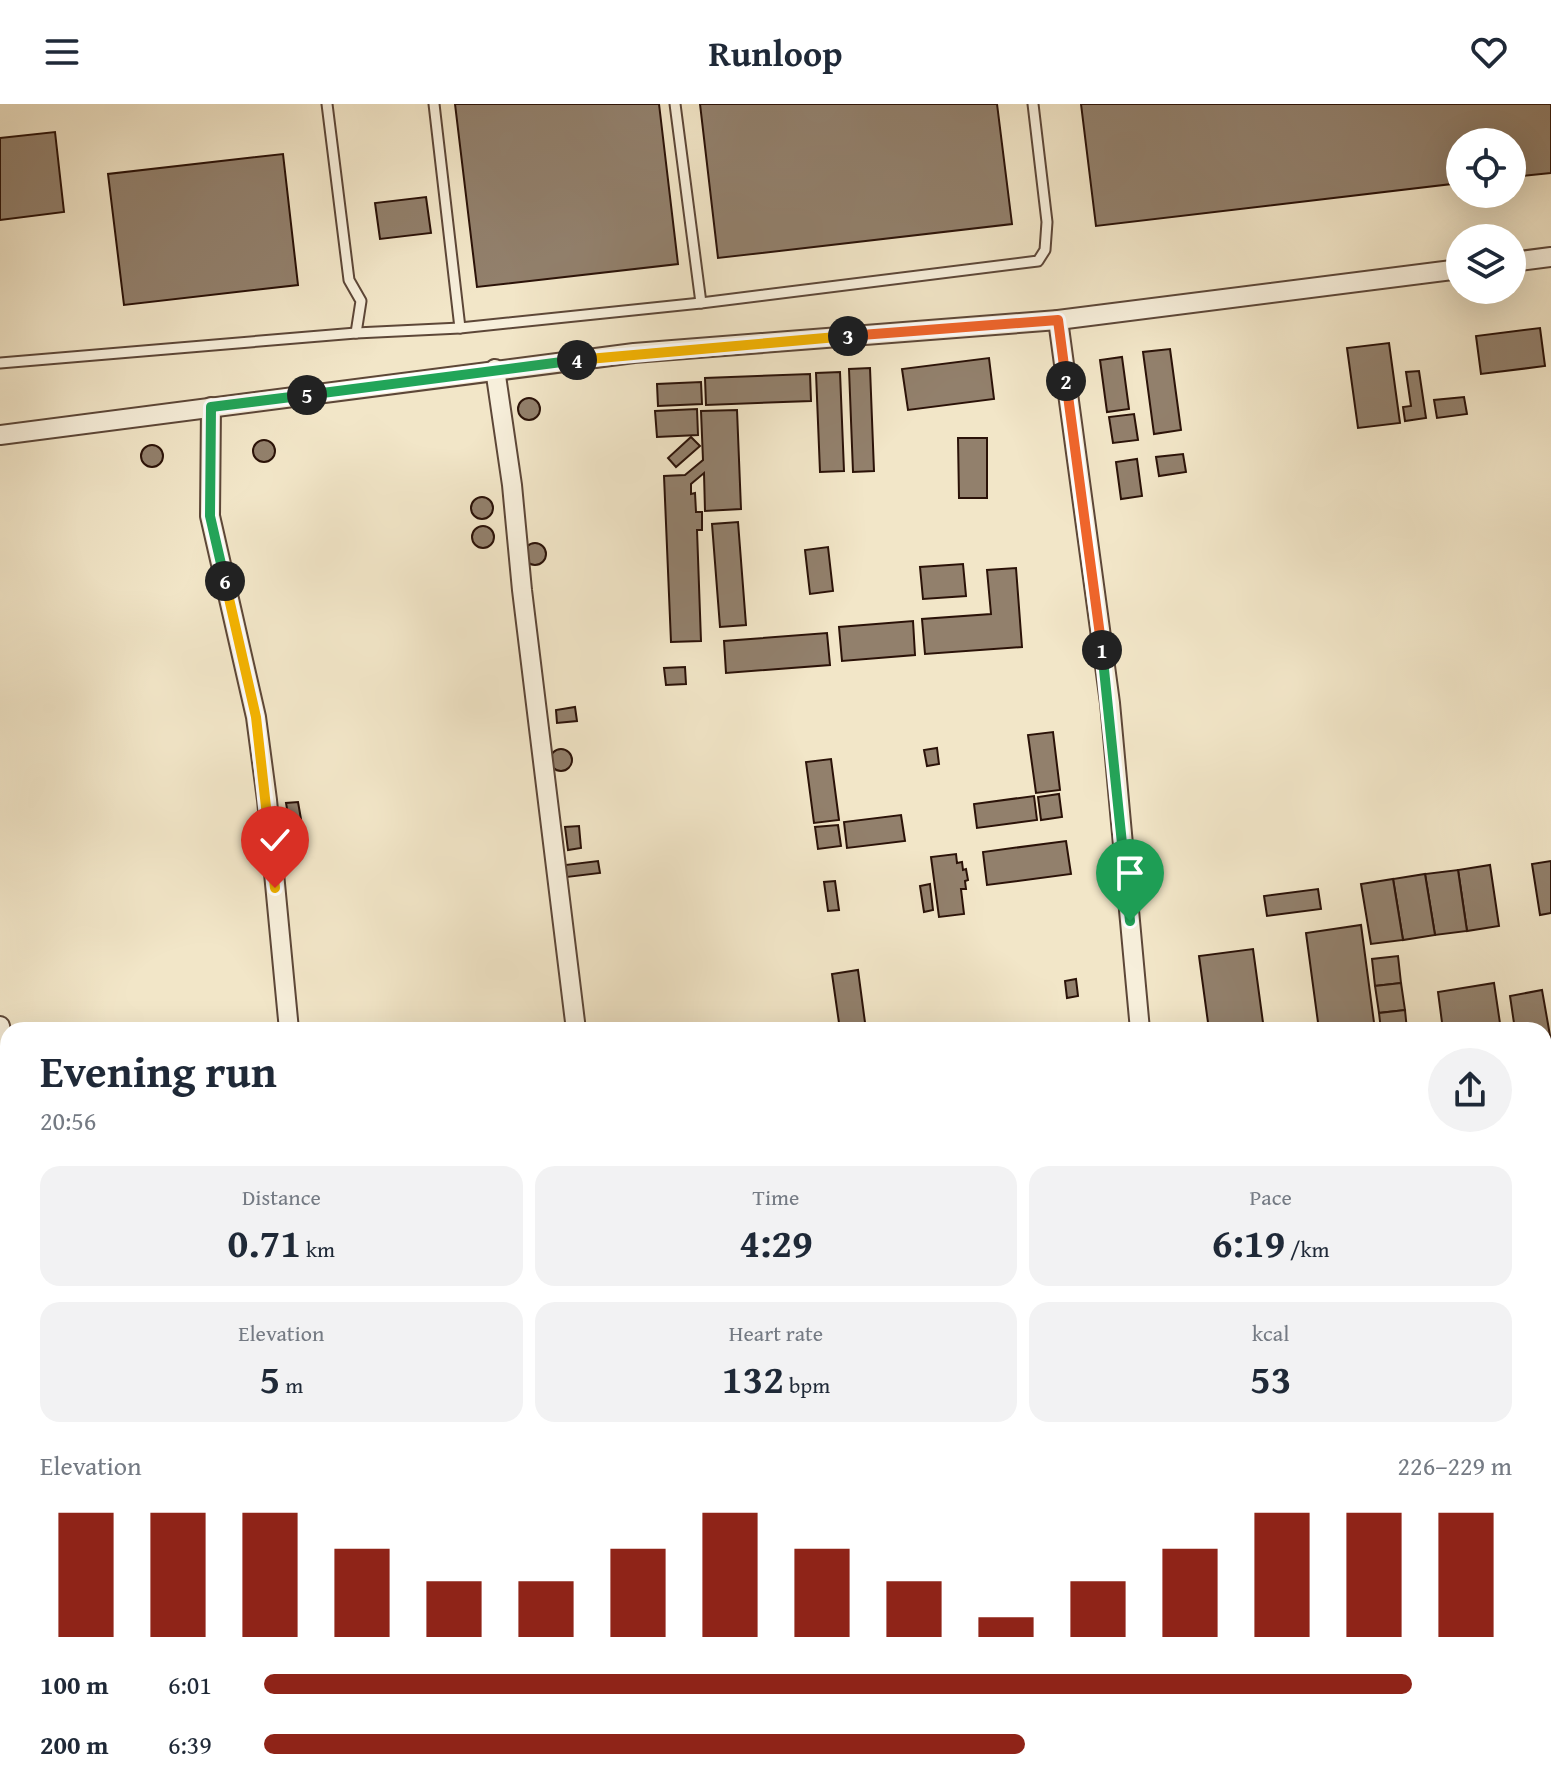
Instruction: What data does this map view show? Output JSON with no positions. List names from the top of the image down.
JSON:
{
  "page": {
    "header": "Runloop",
    "pins": [
      "3",
      "4",
      "2",
      "5",
      "6",
      "1"
    ],
    "heading": ["Evening run", "20:56"],
    "stats": [
      ["Distance", "0.71 km"],
      ["Time", "4:29"],
      ["Pace", "6:19 /km"],
      ["Elevation", "5 m"],
      ["Heart rate", "132 bpm"],
      ["kcal", "53"]
    ],
    "chart": ["Elevation", "226–229 m"],
    "list": [
      {
        "name": "100 m",
        "note": "6:01"
      },
      {
        "name": "200 m",
        "note": "6:39"
      }
    ]
  }
}
